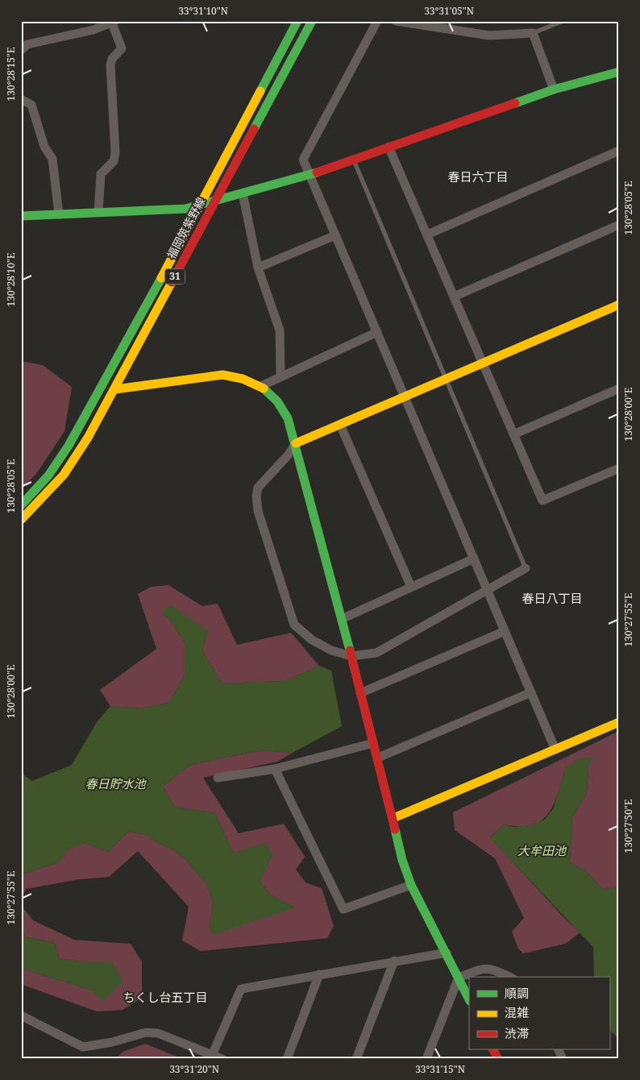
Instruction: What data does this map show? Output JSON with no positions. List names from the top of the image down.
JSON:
{
  "streets": {
    "street": ["福岡筑紫野線", "31"]
  },
  "districts": ["春日六丁目", "春日八丁目", "ちくし台五丁目"],
  "water": ["春日貯水池", "大牟田池"],
  "legend": ["順調", "混雑", "渋滞"],
  "coordinates": [
    "33°31'10\"N",
    "33°31'05\"N",
    "130°28'15\"E",
    "130°28'05\"E",
    "130°28'10\"E",
    "130°28'00\"E",
    "130°27'55\"E",
    "130°27'50\"E",
    "33°31'20\"N",
    "33°31'15\"N"
  ]
}
